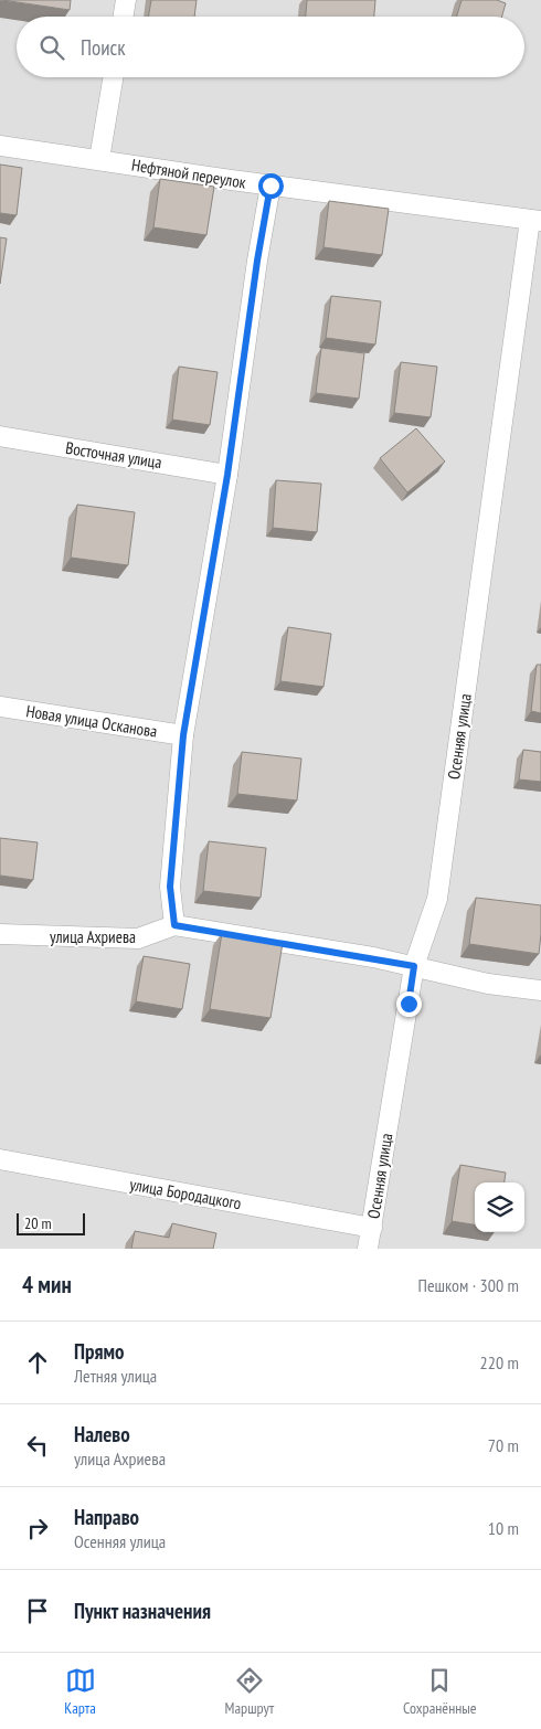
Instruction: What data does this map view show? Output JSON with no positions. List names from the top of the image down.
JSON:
{
  "streets": {
    "street": [
      "Нефтяной переулок",
      "Восточная улица",
      "Новая улица Осканова",
      "Осенняя улица",
      "улица Ахриева",
      "улица Бородацкого"
    ]
  },
  "crossings": [
    ["Нефтяной переулок", "Осенняя улица"],
    ["Осенняя улица", "улица Ахриева"],
    ["Осенняя улица", "улица Бородацкого"]
  ],
  "scale_bar": "20 m",
  "page": {
    "search": "Поиск",
    "scale": "20 m",
    "heading": ["4 мин", "Пешком · 300 m"],
    "list": [
      ["Прямо", "Летняя улица", "220 m"],
      ["Налево", "улица Ахриева", "70 m"],
      ["Направо", "Осенняя улица", "10 m"],
      "Пункт назначения"
    ],
    "nav": ["Карта", "Маршрут", "Сохранённые"]
  }
}
